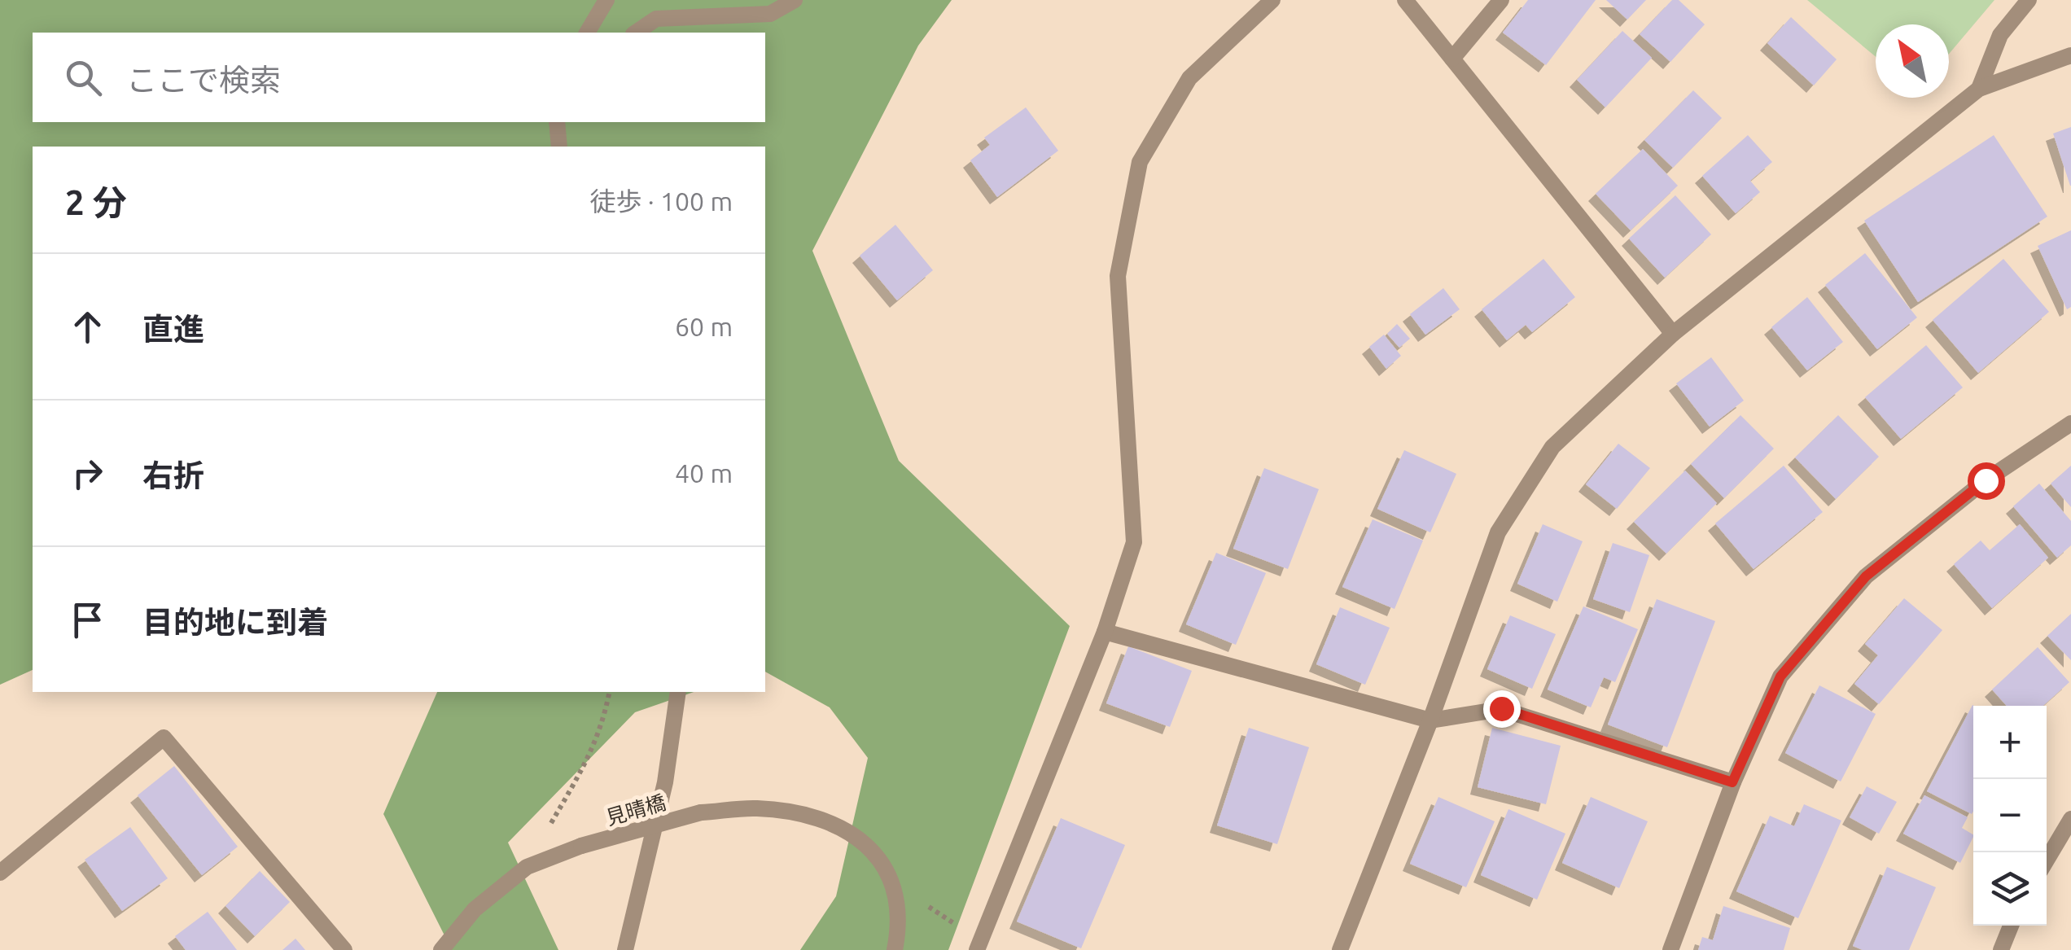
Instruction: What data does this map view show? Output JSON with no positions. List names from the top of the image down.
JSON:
{
  "streets": {
    "street": ["見晴橋"]
  },
  "north": "top left",
  "page": {
    "search": "ここで検索",
    "heading": ["2 分", "徒歩 · 100 m"],
    "list": [
      ["直進", "60 m"],
      ["右折", "40 m"],
      "目的地に到着"
    ],
    "map_buttons": ["+", "−"]
  }
}
